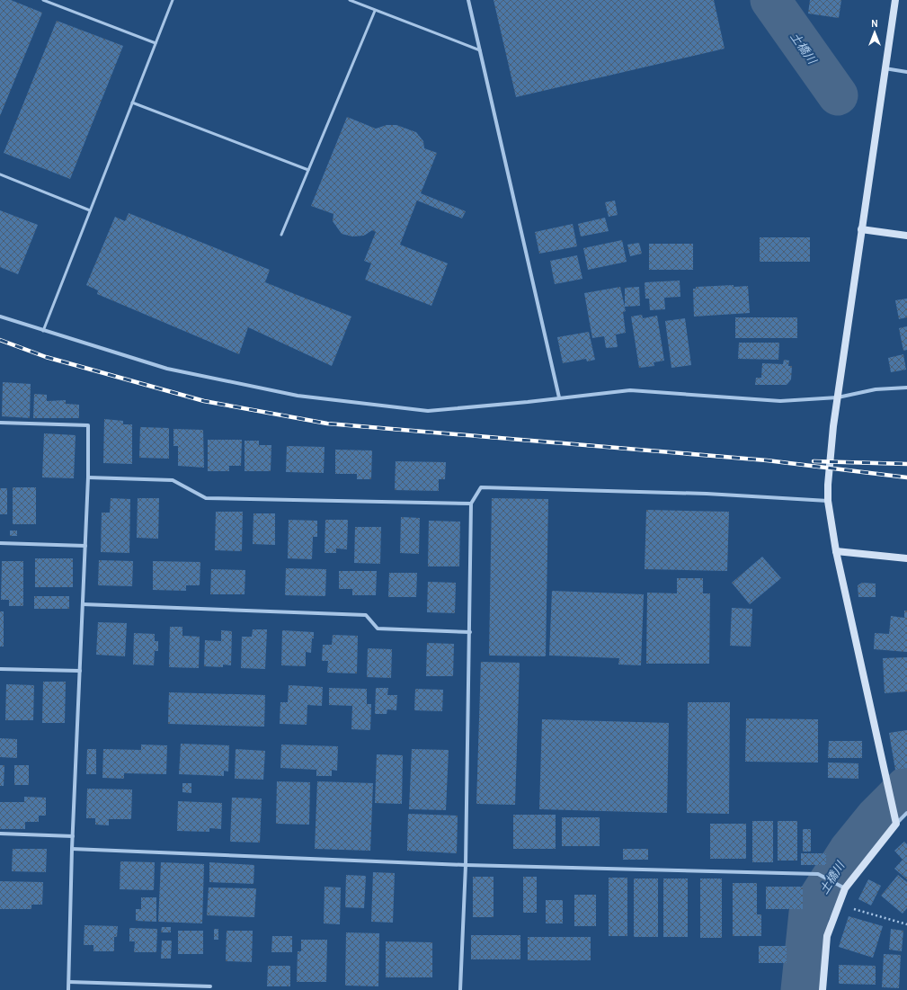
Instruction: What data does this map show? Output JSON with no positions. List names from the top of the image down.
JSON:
{
  "water": ["土橋川"],
  "north": "top"
}
